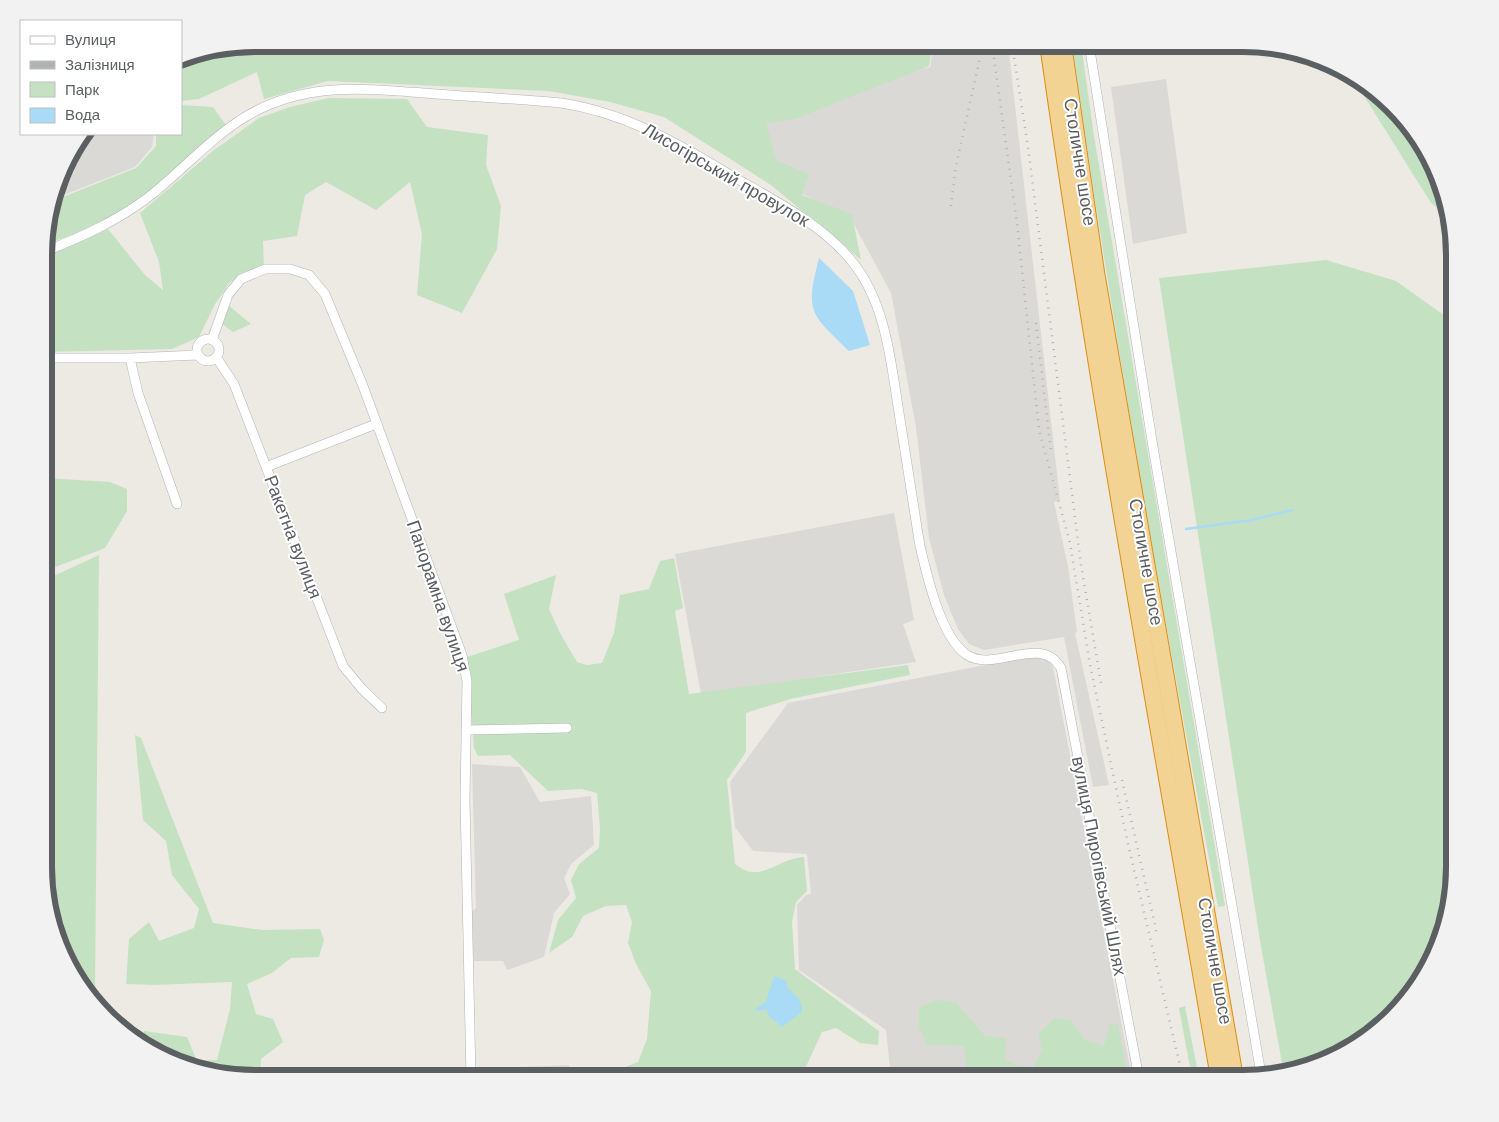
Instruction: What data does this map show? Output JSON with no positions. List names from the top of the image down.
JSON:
{
  "streets": {
    "highway": ["Столичне шосе"],
    "street": [
      "Лисогірський провулок",
      "Ракетна вулиця",
      "Панорамна вулиця",
      "вулиця Пирогівський Шлях"
    ]
  },
  "crossings": [
    ["Лисогірський провулок", "вулиця Пирогівський Шлях"],
    ["Ракетна вулиця", "Панорамна вулиця"]
  ],
  "legend": [
    "Вулиця",
    "Залізниця",
    "Парк",
    "Вода"
  ]
}
